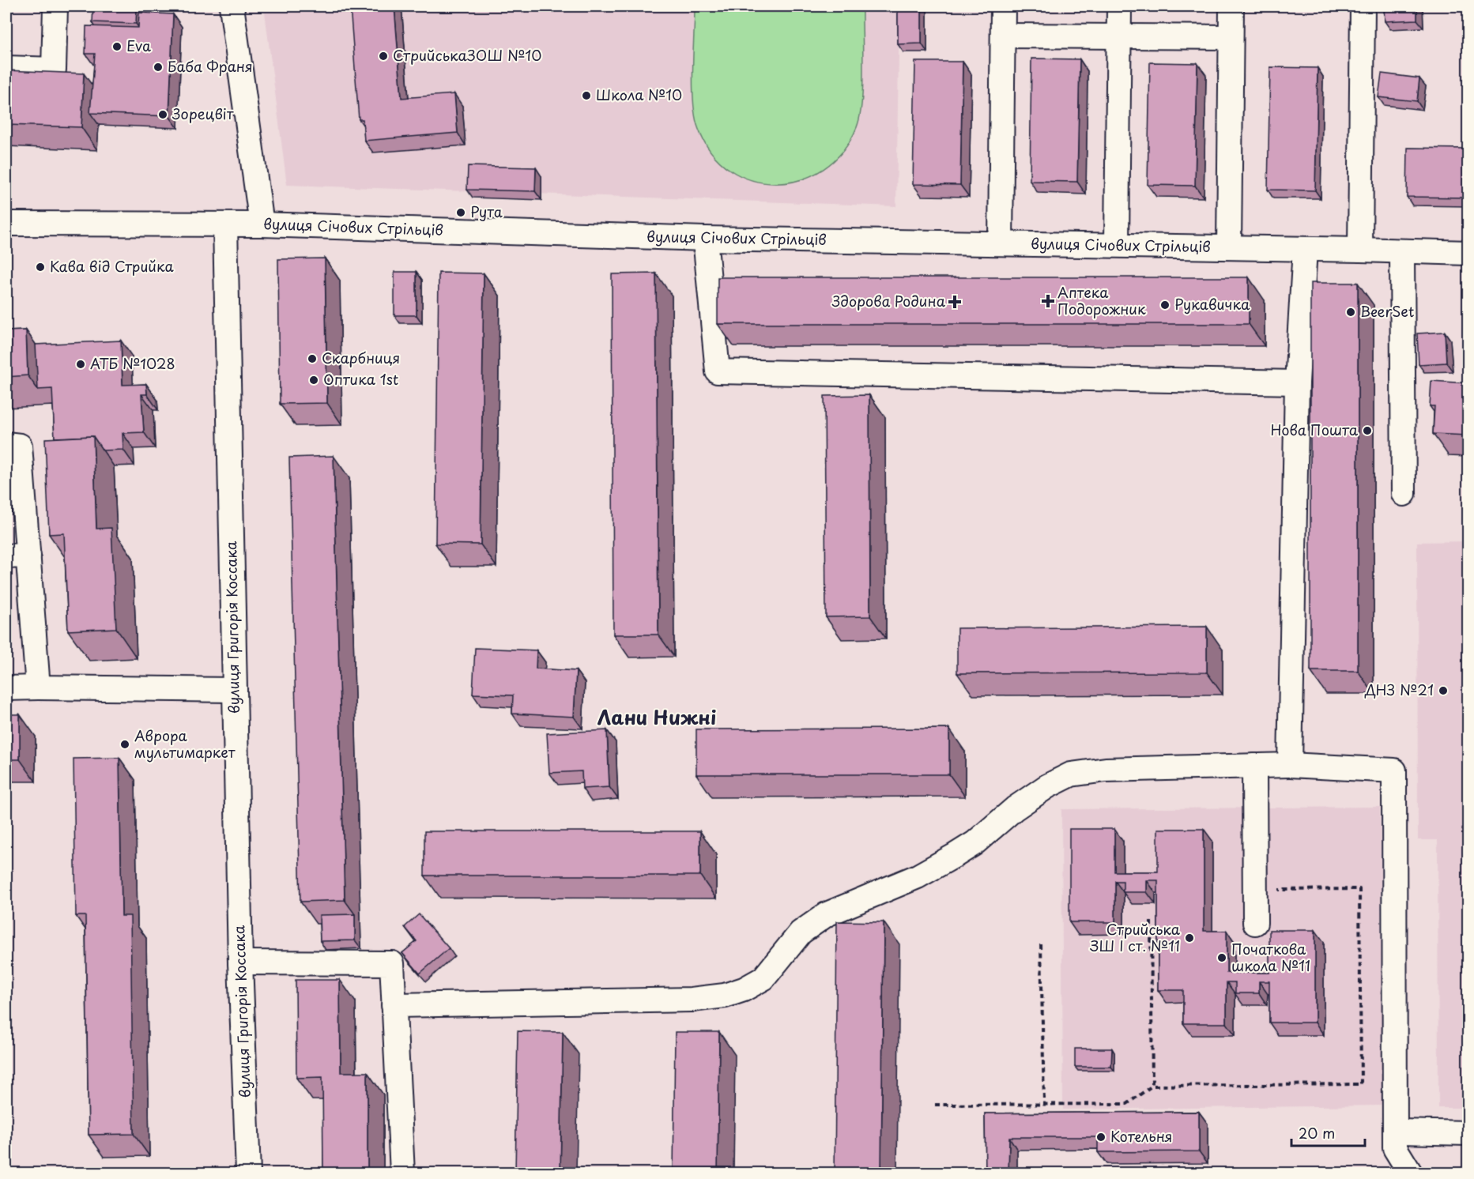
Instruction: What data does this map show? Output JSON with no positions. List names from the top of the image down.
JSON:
{
  "streets": {
    "street": ["вулиця Січових Стрільців", "вулиця Григорія Коссака"]
  },
  "crossings": [
    ["вулиця Січових Стрільців", "вулиця Григорія Коссака"]
  ],
  "districts": ["Лани Нижні"],
  "places": {
    "other": [
      "Eva",
      "СтрийськаЗОШ №10",
      "Баба Франя",
      "Школа №10",
      "Зорецвіт",
      "Рута",
      "Кава від Стрийка",
      "Рукавичка",
      "BeerSet",
      "Скарбниця",
      "АТБ №1028",
      "Оптика 1st",
      "Нова Пошта",
      "ДНЗ №21",
      "Аврора мультимаркет",
      "Стрийська ЗШ I ст. №11",
      "Початкова школа №11",
      "Котельня"
    ],
    "health": ["Аптека Подорожник", "Здорова Родина"]
  },
  "scale_bar": "20 m"
}
